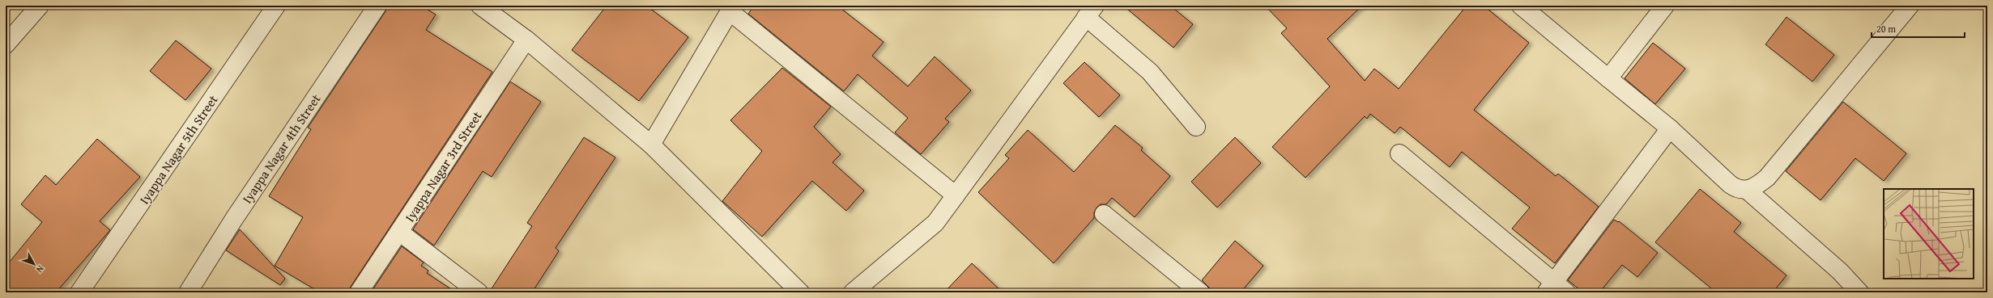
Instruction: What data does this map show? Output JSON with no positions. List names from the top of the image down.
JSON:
{
  "streets": {
    "street": ["Iyappa Nagar 4th Street", "Iyappa Nagar 5th Street", "Iyappa Nagar 3rd Street"]
  },
  "scale_bar": "20 m",
  "north": "bottom right"
}
